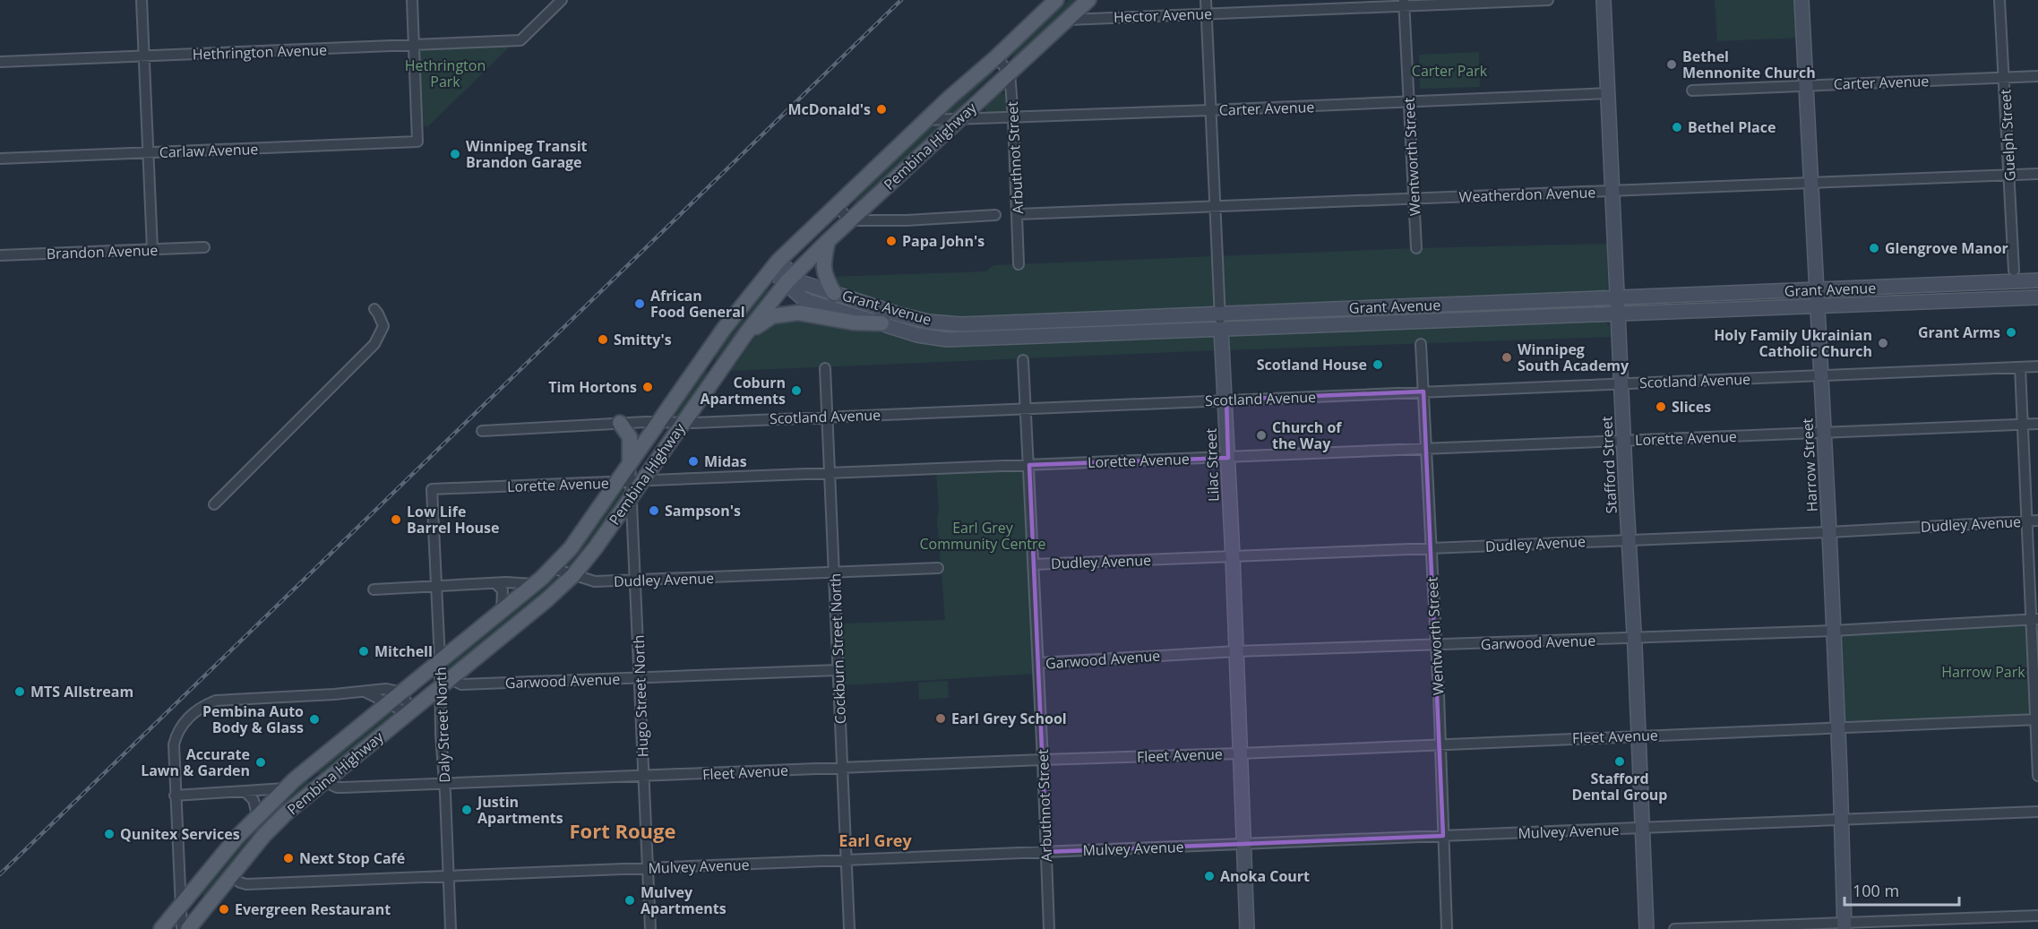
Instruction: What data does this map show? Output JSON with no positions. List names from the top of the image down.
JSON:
{
  "streets": {
    "main road": [
      "Pembina Highway",
      "Grant Avenue",
      "Lilac Street",
      "Stafford Street",
      "Harrow Street"
    ],
    "street": [
      "Hector Avenue",
      "Hethrington Avenue",
      "Carter Avenue",
      "Guelph Street",
      "Carlaw Avenue",
      "Wentworth Street",
      "Arbuthnot Street",
      "Weatherdon Avenue",
      "Brandon Avenue",
      "Scotland Avenue",
      "Lorette Avenue",
      "Dudley Avenue",
      "Garwood Avenue",
      "Cockburn Street North",
      "Hugo Street North",
      "Daly Street North",
      "Fleet Avenue",
      "Mulvey Avenue"
    ]
  },
  "crossings": [
    ["Hector Avenue", "Pembina Highway"],
    ["Hector Avenue", "Wentworth Street"],
    ["Hector Avenue", "Lilac Street"],
    ["Hethrington Avenue", "Carlaw Avenue"],
    ["Carter Avenue", "Guelph Street"],
    ["Carter Avenue", "Pembina Highway"],
    ["Carter Avenue", "Wentworth Street"],
    ["Carter Avenue", "Arbuthnot Street"],
    ["Carter Avenue", "Lilac Street"],
    ["Carter Avenue", "Stafford Street"],
    ["Carter Avenue", "Harrow Street"],
    ["Guelph Street", "Weatherdon Avenue"],
    ["Pembina Highway", "Arbuthnot Street"],
    ["Pembina Highway", "Grant Avenue"],
    ["Pembina Highway", "Scotland Avenue"],
    ["Pembina Highway", "Lorette Avenue"],
    ["Pembina Highway", "Dudley Avenue"],
    ["Pembina Highway", "Garwood Avenue"],
    ["Pembina Highway", "Hugo Street North"],
    ["Pembina Highway", "Daly Street North"],
    ["Pembina Highway", "Fleet Avenue"],
    ["Pembina Highway", "Mulvey Avenue"],
    ["Wentworth Street", "Weatherdon Avenue"],
    ["Wentworth Street", "Scotland Avenue"],
    ["Wentworth Street", "Lorette Avenue"],
    ["Wentworth Street", "Dudley Avenue"],
    ["Wentworth Street", "Garwood Avenue"],
    ["Wentworth Street", "Fleet Avenue"],
    ["Wentworth Street", "Mulvey Avenue"],
    ["Arbuthnot Street", "Weatherdon Avenue"],
    ["Arbuthnot Street", "Scotland Avenue"],
    ["Arbuthnot Street", "Lorette Avenue"],
    ["Arbuthnot Street", "Dudley Avenue"],
    ["Arbuthnot Street", "Garwood Avenue"],
    ["Arbuthnot Street", "Fleet Avenue"],
    ["Arbuthnot Street", "Mulvey Avenue"],
    ["Weatherdon Avenue", "Lilac Street"],
    ["Weatherdon Avenue", "Stafford Street"],
    ["Weatherdon Avenue", "Harrow Street"],
    ["Grant Avenue", "Lilac Street"],
    ["Grant Avenue", "Stafford Street"],
    ["Grant Avenue", "Harrow Street"],
    ["Scotland Avenue", "Lilac Street"],
    ["Scotland Avenue", "Stafford Street"],
    ["Scotland Avenue", "Harrow Street"],
    ["Scotland Avenue", "Cockburn Street North"],
    ["Lorette Avenue", "Lilac Street"],
    ["Lorette Avenue", "Stafford Street"],
    ["Lorette Avenue", "Harrow Street"],
    ["Lorette Avenue", "Cockburn Street North"],
    ["Lorette Avenue", "Hugo Street North"],
    ["Lorette Avenue", "Daly Street North"],
    ["Lilac Street", "Dudley Avenue"],
    ["Lilac Street", "Garwood Avenue"],
    ["Lilac Street", "Fleet Avenue"],
    ["Lilac Street", "Mulvey Avenue"],
    ["Stafford Street", "Dudley Avenue"],
    ["Stafford Street", "Garwood Avenue"],
    ["Stafford Street", "Fleet Avenue"],
    ["Stafford Street", "Mulvey Avenue"],
    ["Harrow Street", "Dudley Avenue"],
    ["Harrow Street", "Garwood Avenue"],
    ["Harrow Street", "Fleet Avenue"],
    ["Harrow Street", "Mulvey Avenue"],
    ["Dudley Avenue", "Cockburn Street North"],
    ["Dudley Avenue", "Hugo Street North"],
    ["Garwood Avenue", "Cockburn Street North"],
    ["Garwood Avenue", "Hugo Street North"],
    ["Garwood Avenue", "Daly Street North"],
    ["Cockburn Street North", "Fleet Avenue"],
    ["Cockburn Street North", "Mulvey Avenue"],
    ["Hugo Street North", "Fleet Avenue"],
    ["Hugo Street North", "Mulvey Avenue"],
    ["Daly Street North", "Fleet Avenue"],
    ["Daly Street North", "Mulvey Avenue"]
  ],
  "districts": ["Fort Rouge", "Earl Grey"],
  "parks": [
    "Hethrington Park",
    "Carter Park",
    "Earl Grey Community Centre",
    "Harrow Park"
  ],
  "places": [
    "Bethel Mennonite Church",
    "McDonald's",
    "Bethel Place",
    "Winnipeg Transit Brandon Garage",
    "Papa John's",
    "Glengrove Manor",
    "African Food General",
    "Grant Arms",
    "Smitty's",
    "Holy Family Ukrainian Catholic Church",
    "Winnipeg South Academy",
    "Scotland House",
    "Tim Hortons",
    "Coburn Apartments",
    "Slices",
    "Church of the Way",
    "Midas",
    "Sampson's",
    "Low Life Barrel House",
    "Mitchell",
    "MTS Allstream",
    "Earl Grey School",
    "Pembina Auto Body & Glass",
    "Stafford Dental Group",
    "Accurate Lawn & Garden",
    "Justin Apartments",
    "Qunitex Services",
    "Next Stop Café",
    "Anoka Court",
    "Mulvey Apartments",
    "Evergreen Restaurant"
  ],
  "scale_bar": "100 m"
}
